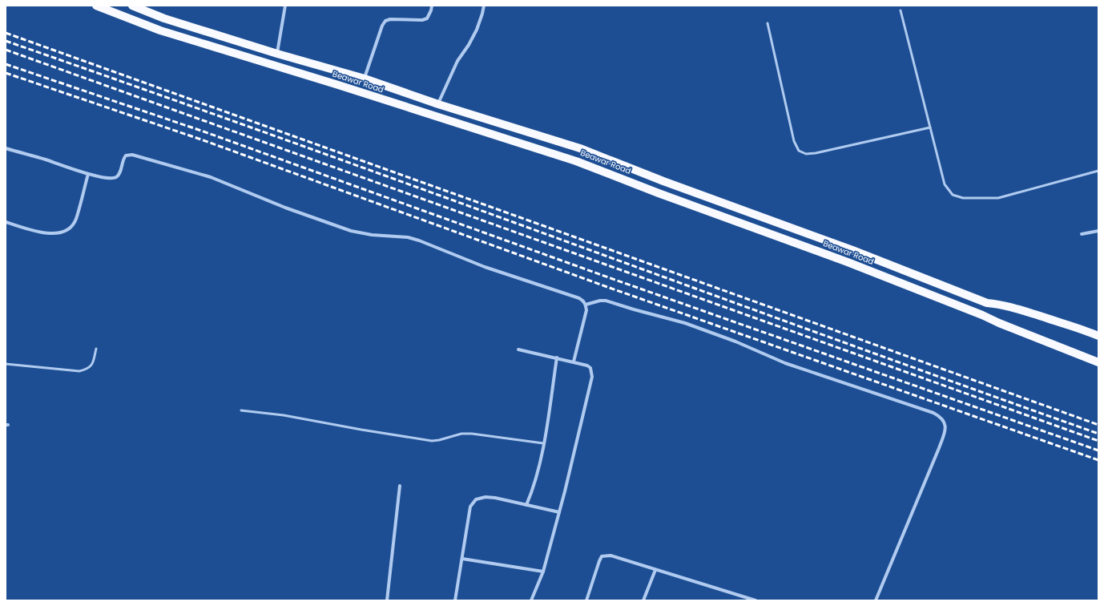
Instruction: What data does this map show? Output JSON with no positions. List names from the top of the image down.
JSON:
{
  "streets": {
    "main road": ["Beawar Road"]
  }
}
